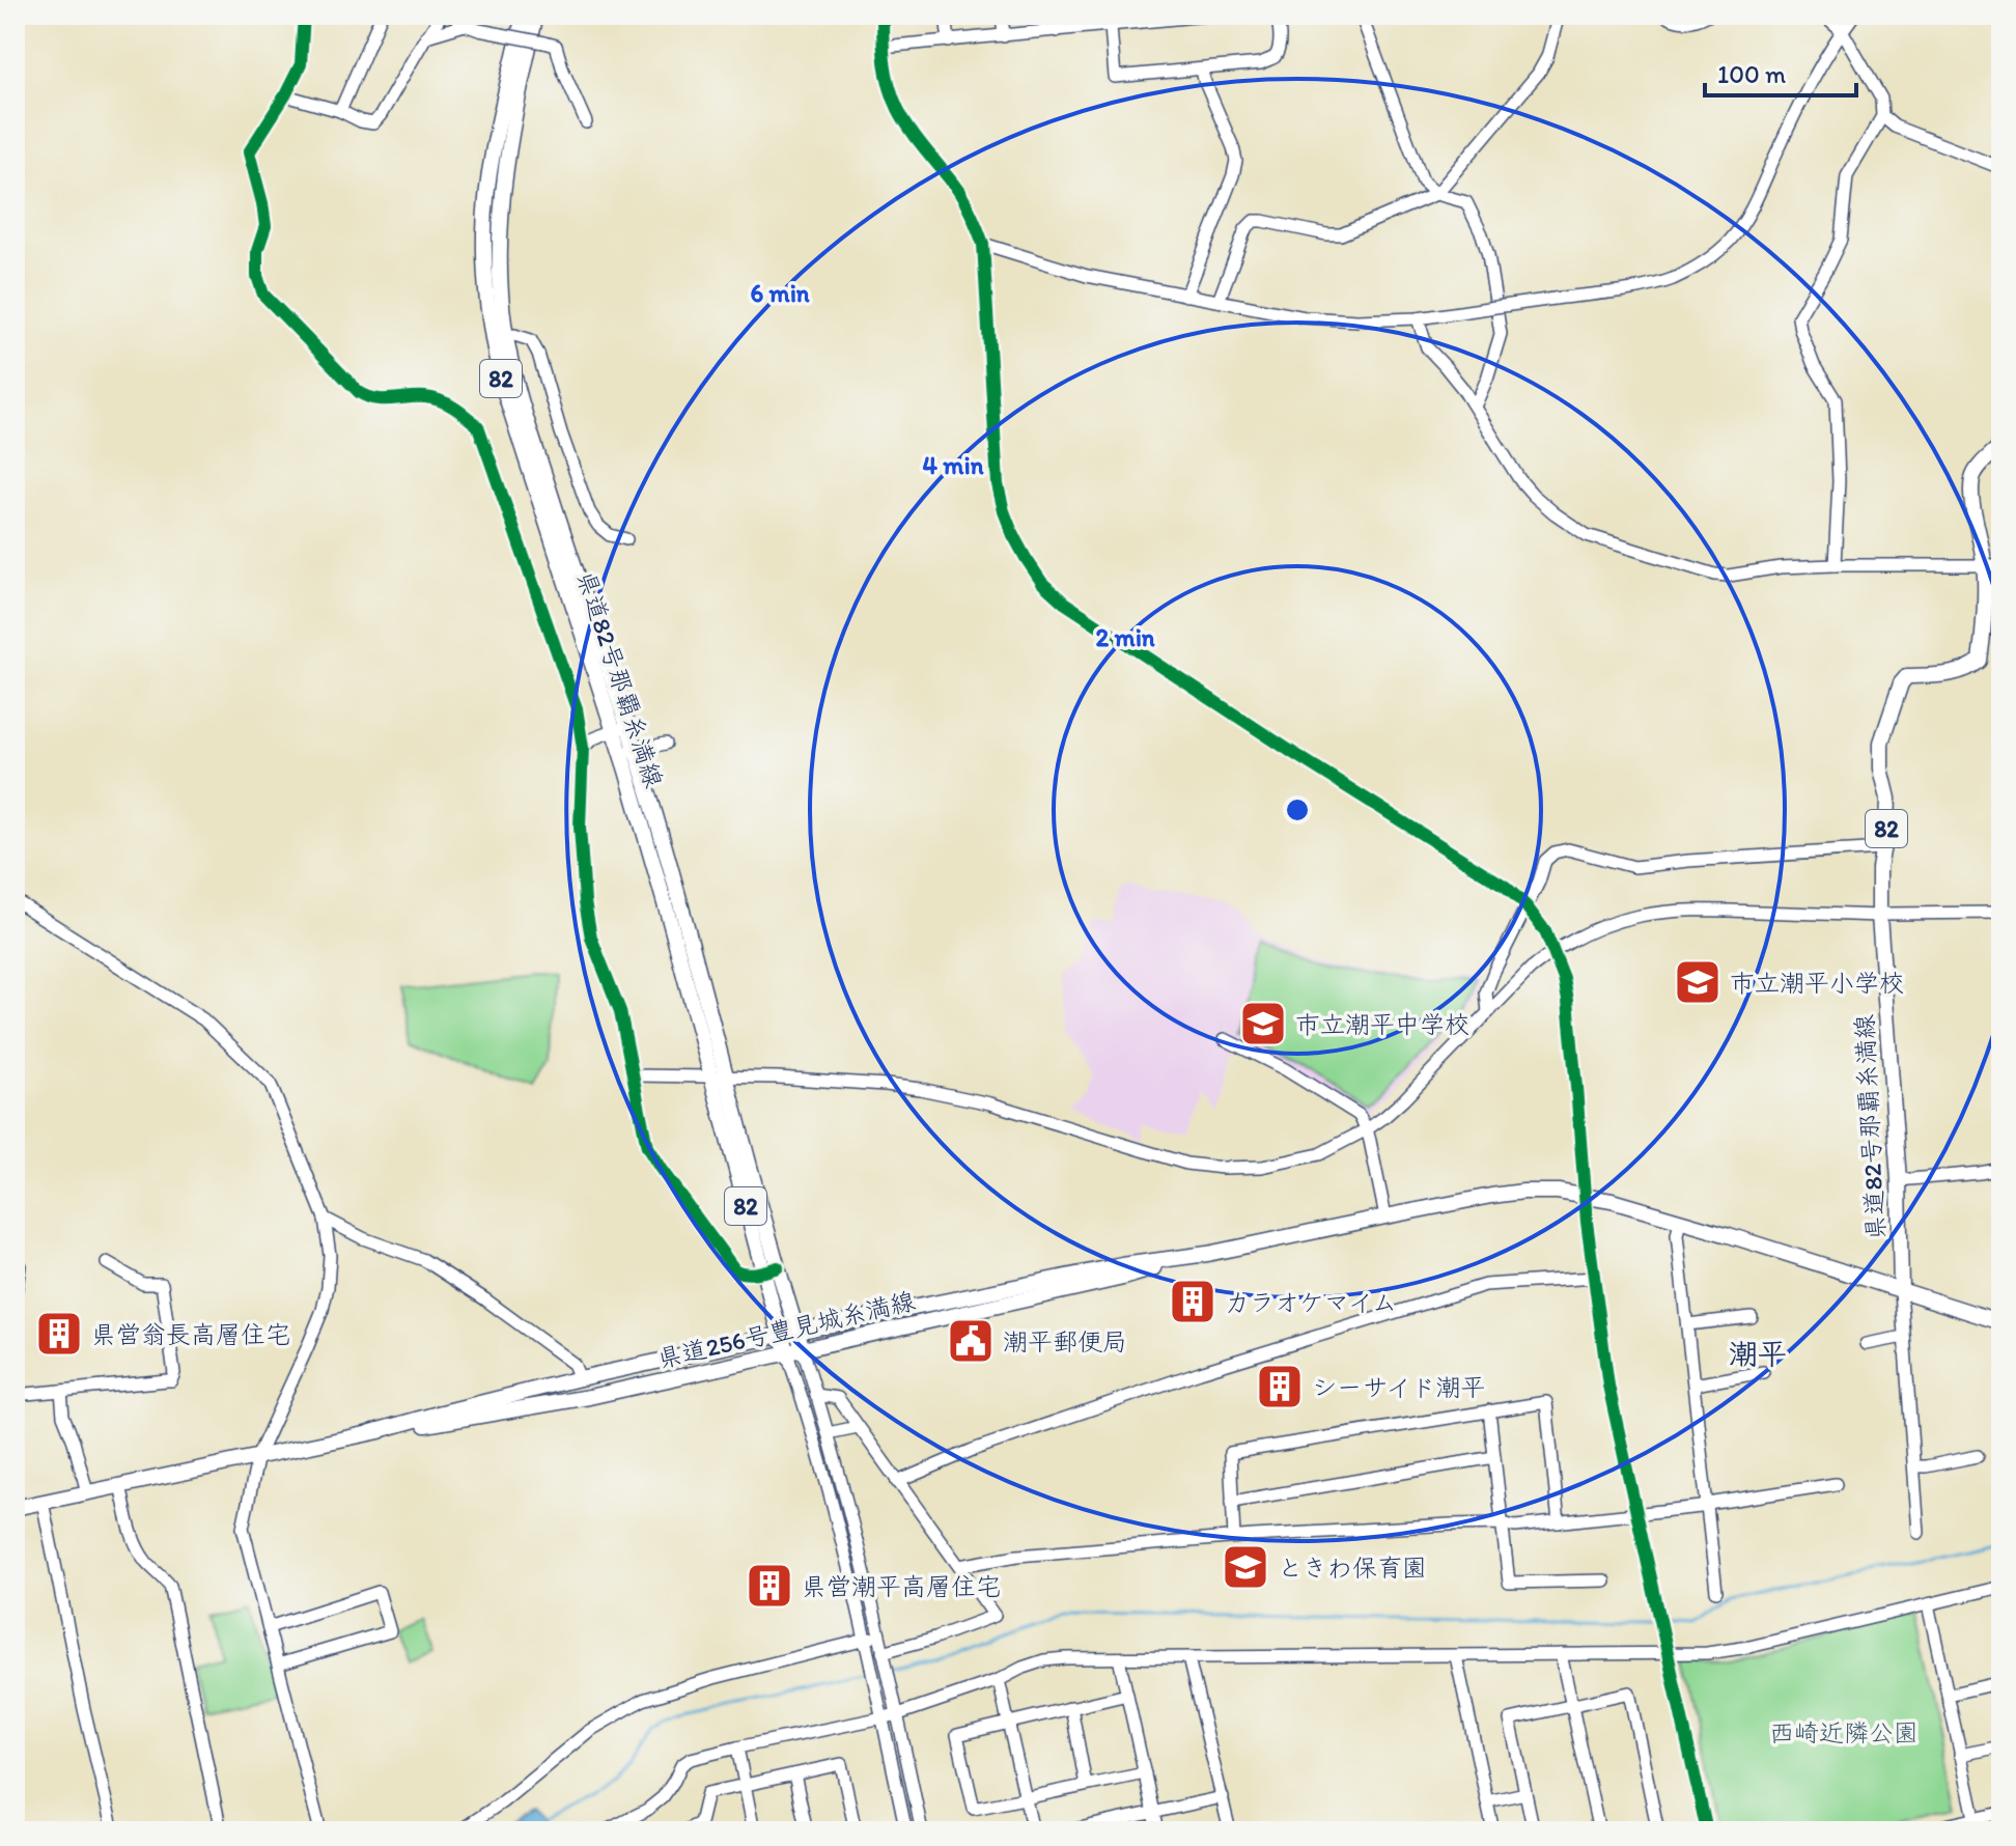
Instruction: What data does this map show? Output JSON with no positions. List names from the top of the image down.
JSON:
{
  "streets": {
    "main road": ["82", "県道82号那覇糸満線", "県道256号豊見城糸満線"]
  },
  "crossings": [
    ["県道82号那覇糸満線", "県道256号豊見城糸満線"]
  ],
  "districts": ["潮平"],
  "parks": ["西崎近隣公園"],
  "places": {
    "school or university": ["市立潮平小学校", "市立潮平中学校", "ときわ保育園"],
    "building": [
      "カラオケマイム",
      "県営翁長高層住宅",
      "シーサイド潮平",
      "県営潮平高層住宅"
    ],
    "public building": ["潮平郵便局"]
  },
  "scale_bar": "100 m",
  "rings": ["6 min", "4 min", "2 min"]
}
